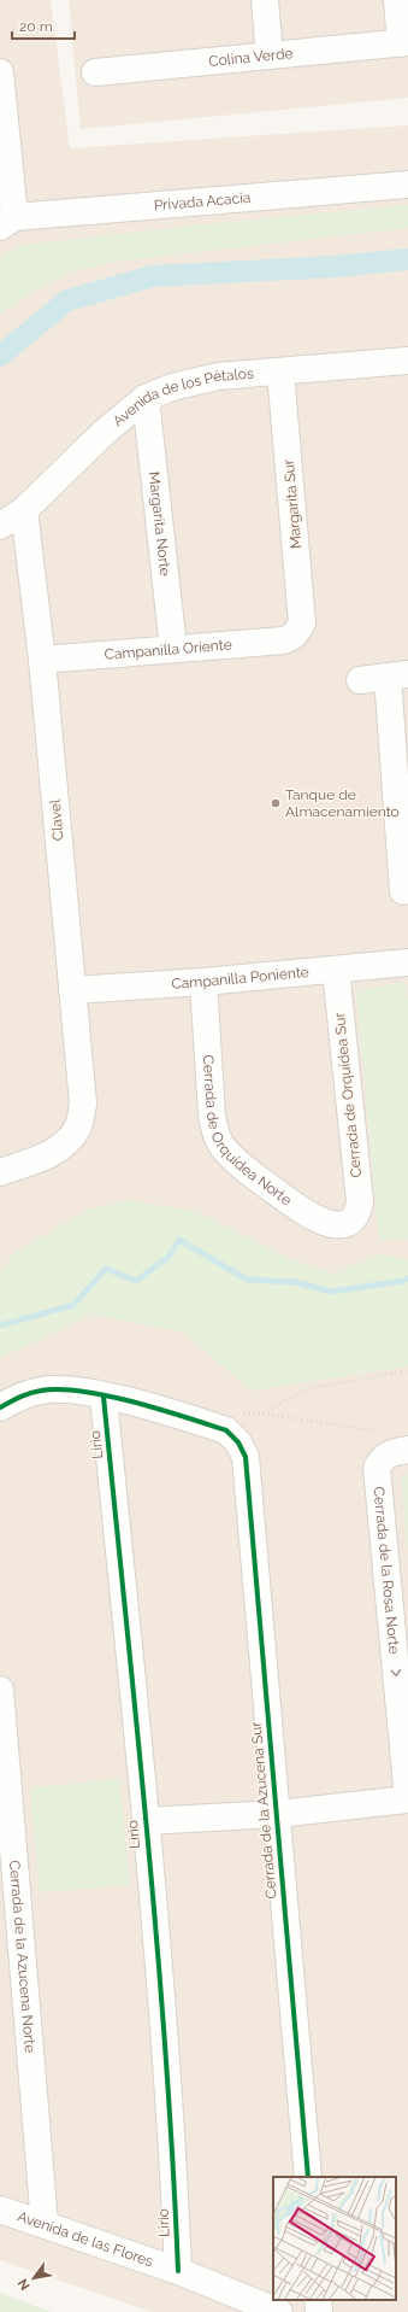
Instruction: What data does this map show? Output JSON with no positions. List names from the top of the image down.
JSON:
{
  "streets": {
    "street": [
      "Colina Verde",
      "Privada Acacia",
      "Avenida de los Pétalos",
      "Margarita Sur",
      "Margarita Norte",
      "Campanilla Oriente",
      "Clavel",
      "Campanilla Poniente",
      "Cerrada de Orquídea Sur",
      "Cerrada de Orquídea Norte",
      "Lirio",
      "Cerrada de la Rosa Norte",
      "Cerrada de la Azucena Sur",
      "Cerrada de la Azucena Norte",
      "Avenida de las Flores"
    ]
  },
  "crossings": [
    ["Avenida de los Pétalos", "Margarita Sur"],
    ["Avenida de los Pétalos", "Margarita Norte"],
    ["Avenida de los Pétalos", "Clavel"],
    ["Margarita Sur", "Campanilla Oriente"],
    ["Margarita Norte", "Campanilla Oriente"],
    ["Campanilla Oriente", "Clavel"],
    ["Clavel", "Campanilla Poniente"],
    ["Campanilla Poniente", "Cerrada de Orquídea Sur"],
    ["Campanilla Poniente", "Cerrada de Orquídea Norte"],
    ["Cerrada de Orquídea Sur", "Cerrada de Orquídea Norte"],
    ["Lirio", "Avenida de las Flores"],
    ["Cerrada de la Azucena Norte", "Avenida de las Flores"]
  ],
  "one_way": ["Cerrada de la Rosa Norte"],
  "places": ["Tanque de Almacenamiento"],
  "scale_bar": "20 m",
  "north": "bottom left"
}
